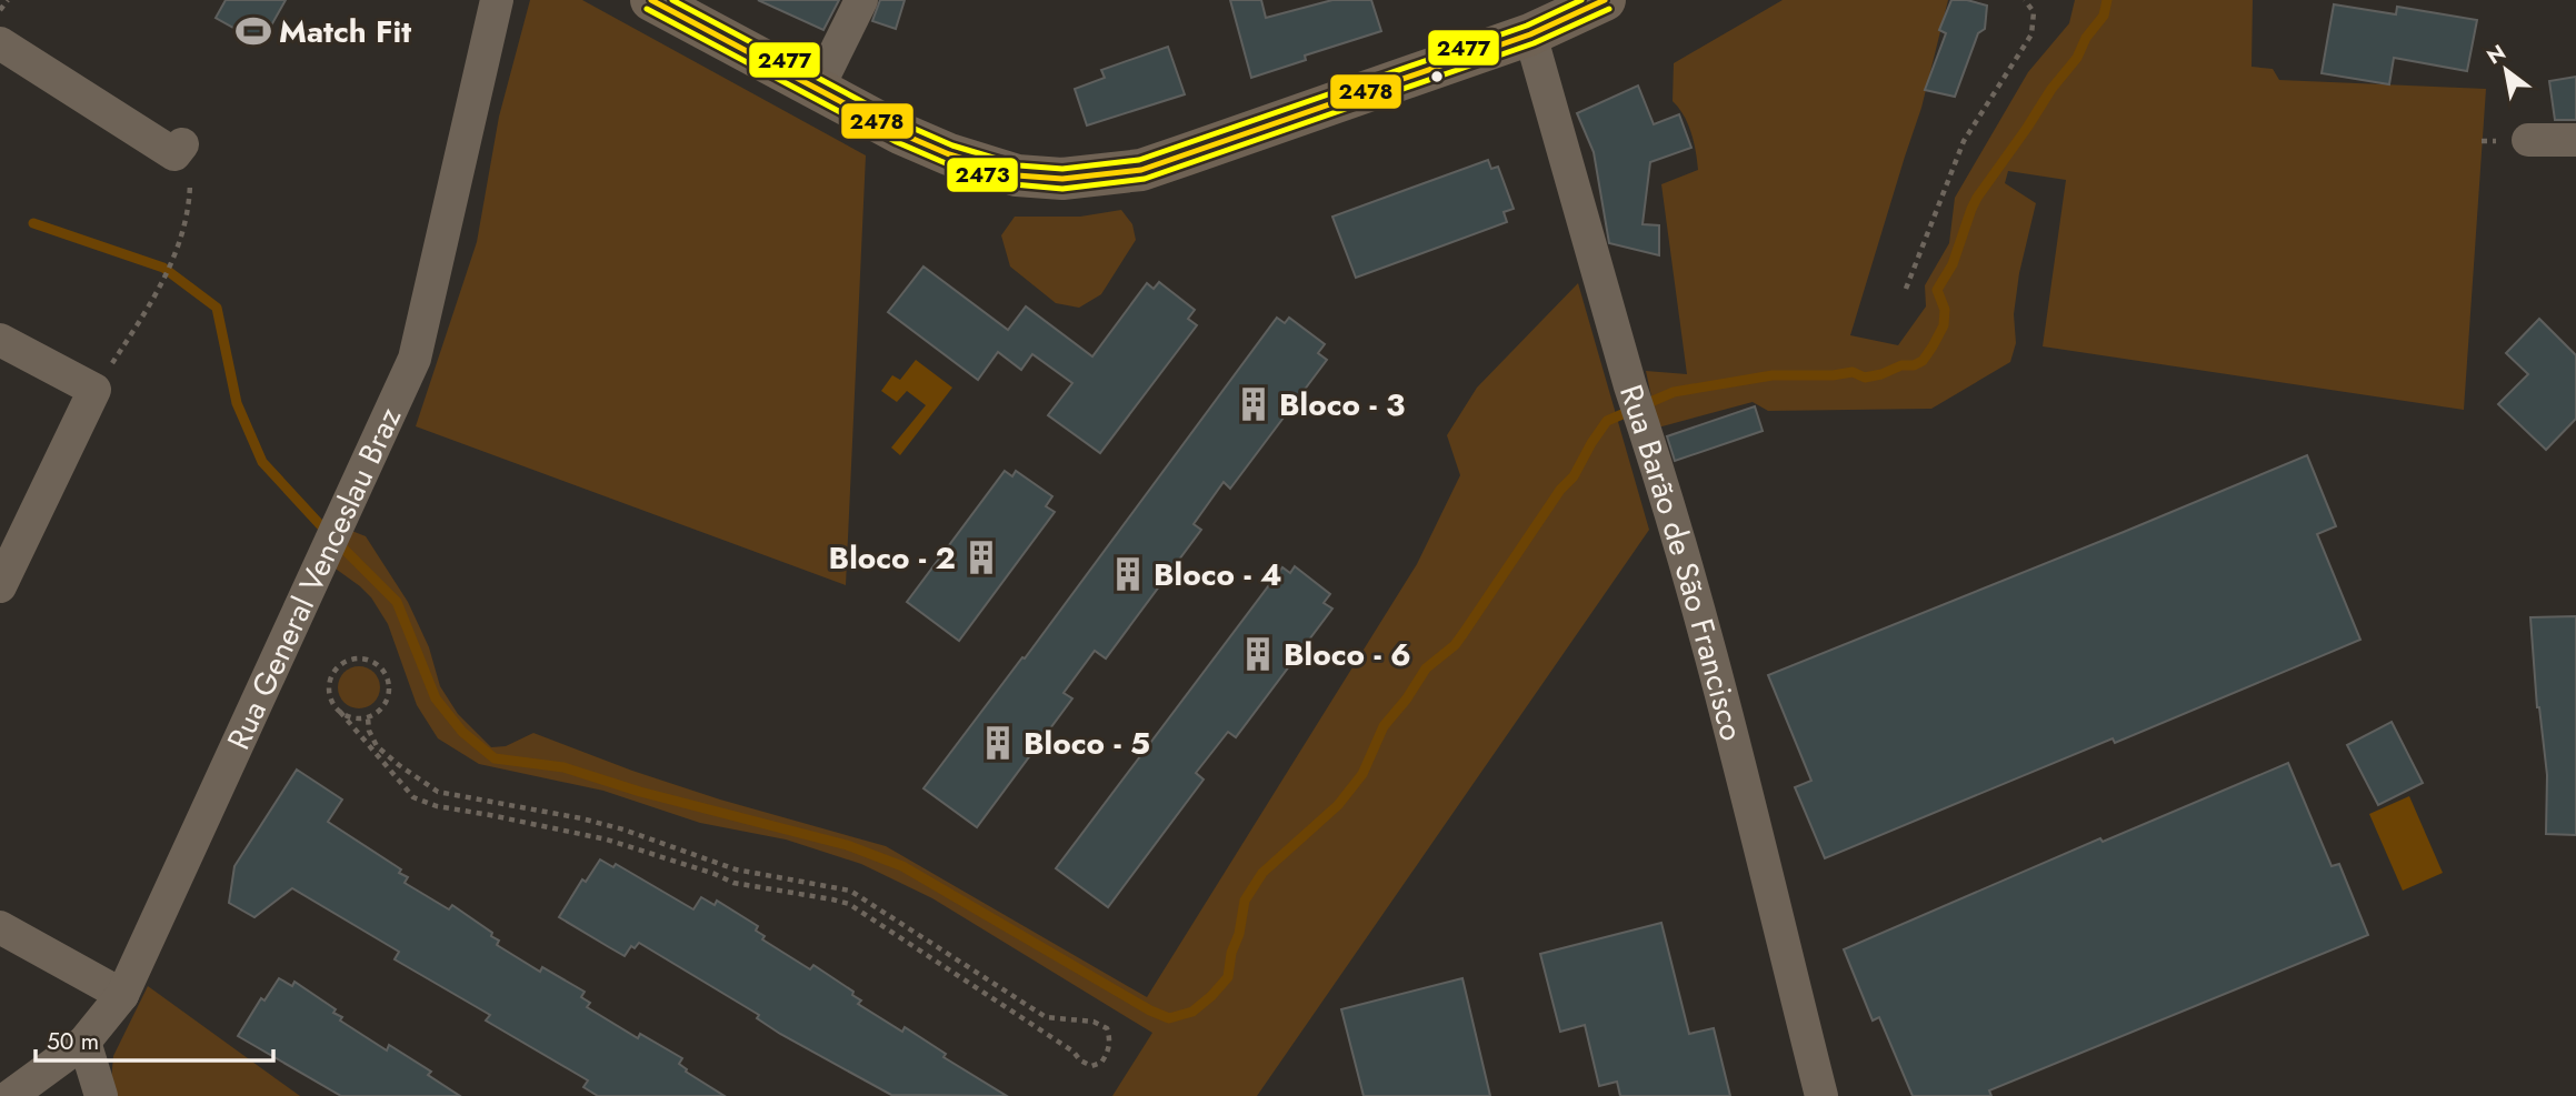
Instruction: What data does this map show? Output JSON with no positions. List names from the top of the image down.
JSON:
{
  "streets": {
    "street": ["Rua Barão de São Francisco", "Rua General Venceslau Braz"]
  },
  "places": {
    "sports": ["Match Fit"],
    "building": [
      "Bloco - 3",
      "Bloco - 2",
      "Bloco - 4",
      "Bloco - 6",
      "Bloco - 5"
    ]
  },
  "lines": ["transit line 2478", "transit line 2477", "transit line 2473"],
  "scale_bar": "50 m",
  "north": "top left"
}
